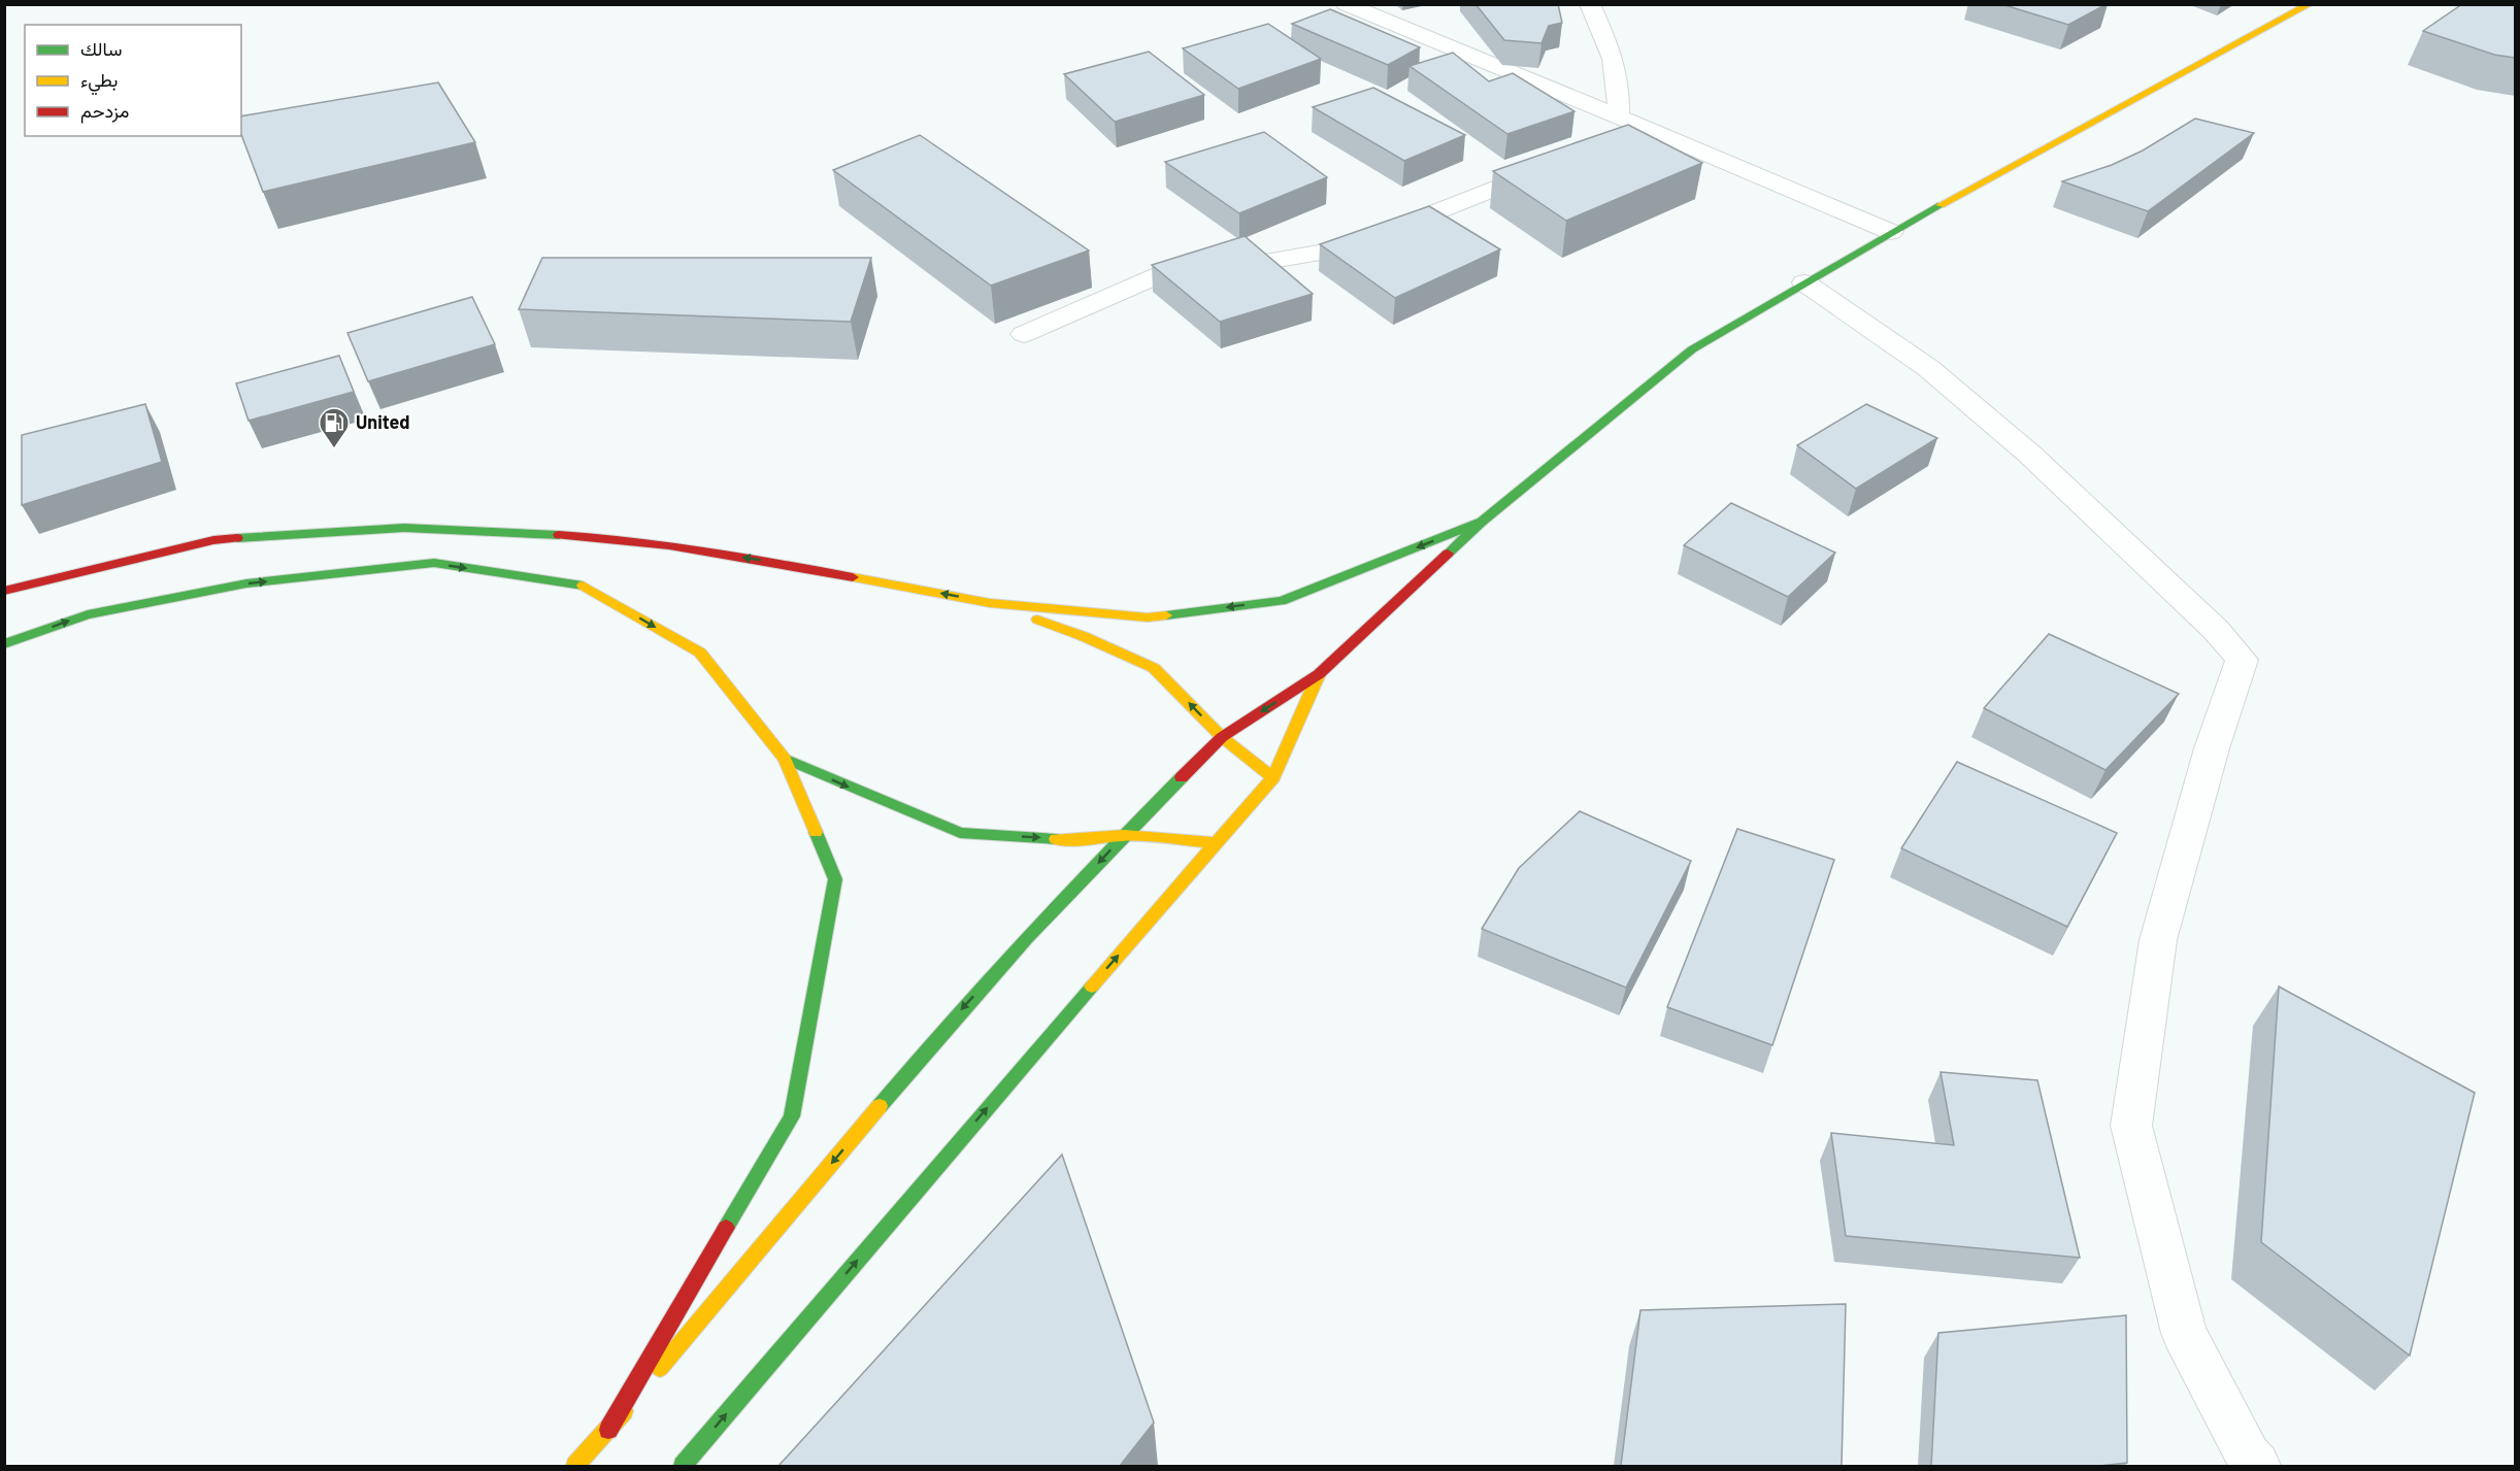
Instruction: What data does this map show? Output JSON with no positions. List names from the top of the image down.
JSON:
{
  "places": {
    "fuel station": ["United"]
  },
  "legend": ["سالك", "بطيء", "مزدحم"]
}
